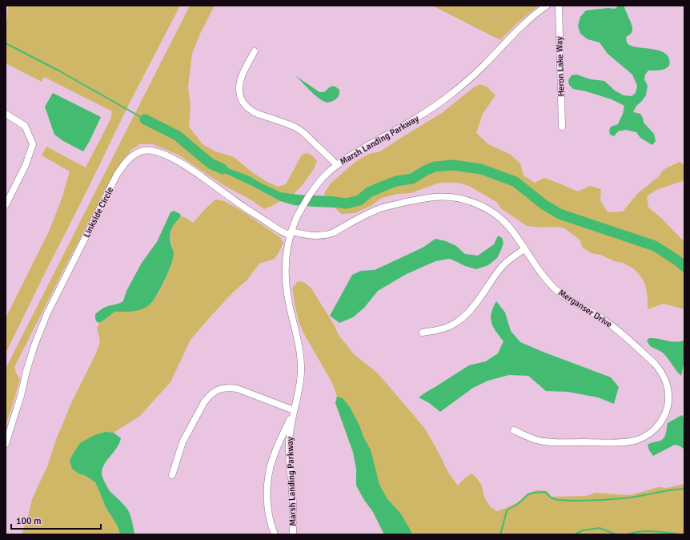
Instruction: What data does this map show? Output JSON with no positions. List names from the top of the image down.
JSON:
{
  "streets": {
    "street": [
      "Heron Lake Way",
      "Marsh Landing Parkway",
      "Linkside Circle",
      "Merganser Drive"
    ]
  },
  "crossings": [
    ["Marsh Landing Parkway", "Linkside Circle"],
    ["Marsh Landing Parkway", "Merganser Drive"],
    ["Linkside Circle", "Merganser Drive"]
  ],
  "scale_bar": "100 m"
}
